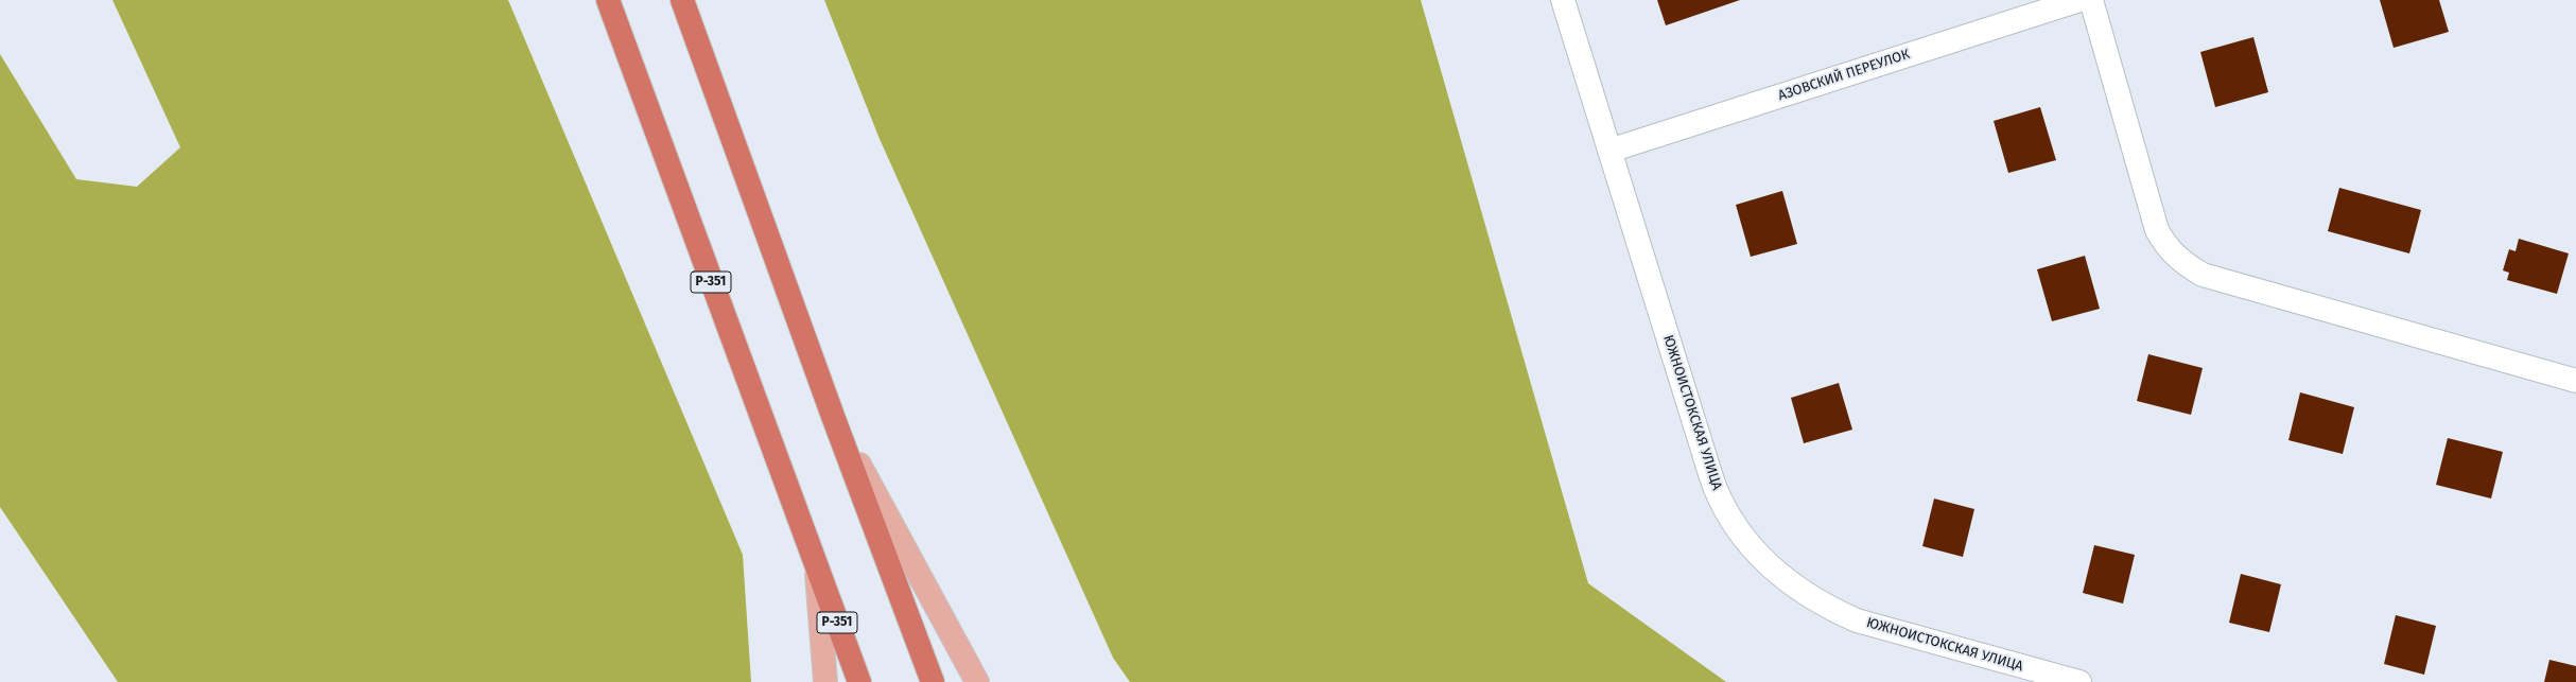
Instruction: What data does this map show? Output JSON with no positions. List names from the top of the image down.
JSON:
{
  "streets": {
    "highway": ["Р-351"],
    "street": ["АЗОВСКИЙ ПЕРЕУЛОК", "ЮЖНОИСТОКСКАЯ УЛИЦА"]
  },
  "crossings": [
    ["АЗОВСКИЙ ПЕРЕУЛОК", "ЮЖНОИСТОКСКАЯ УЛИЦА"]
  ]
}
